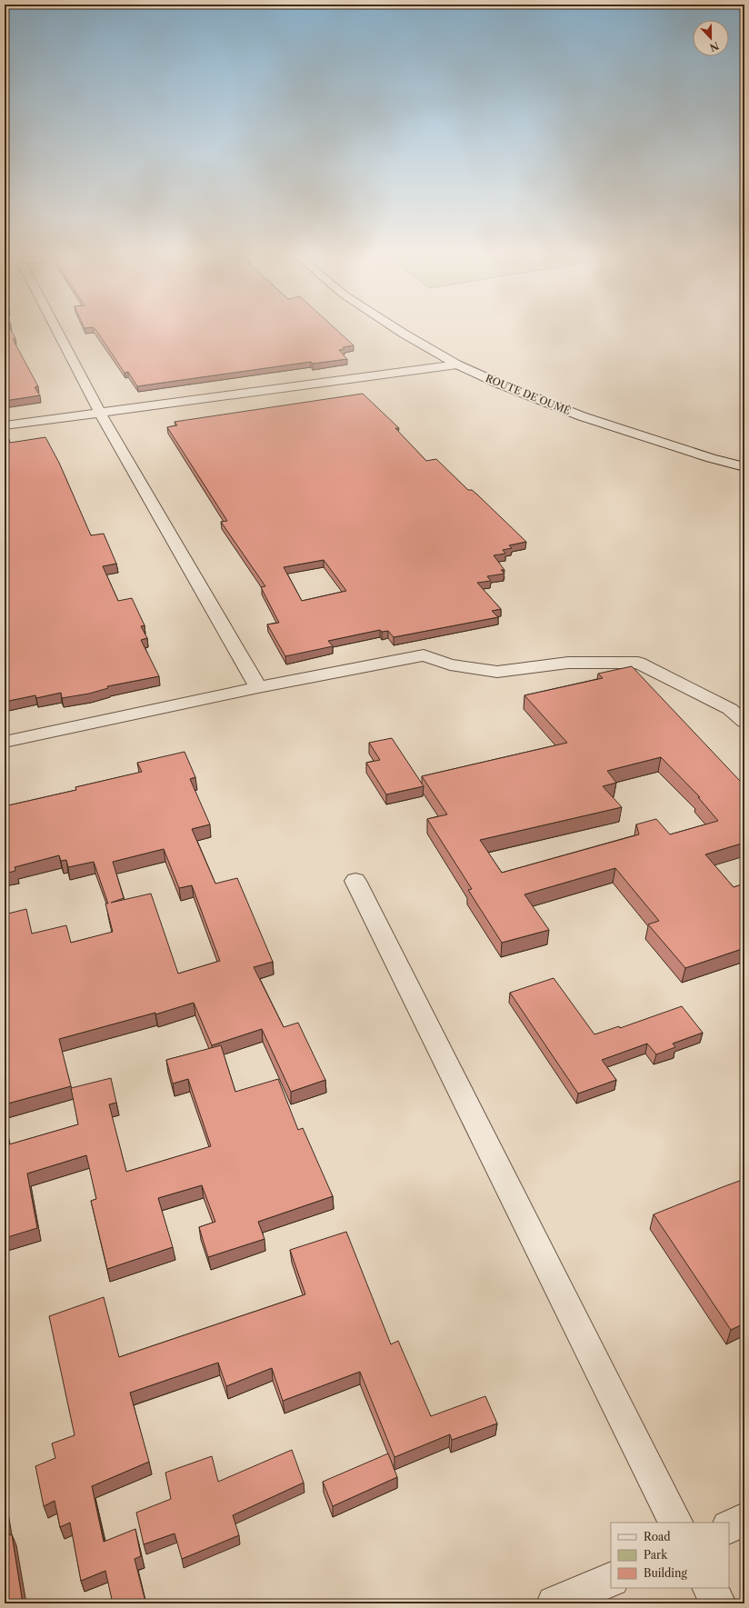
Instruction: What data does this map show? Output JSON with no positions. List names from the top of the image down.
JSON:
{
  "streets": {
    "street": ["ROUTE DE OUMÉ"]
  },
  "legend": ["Road", "Park", "Building"],
  "north": "bottom"
}
